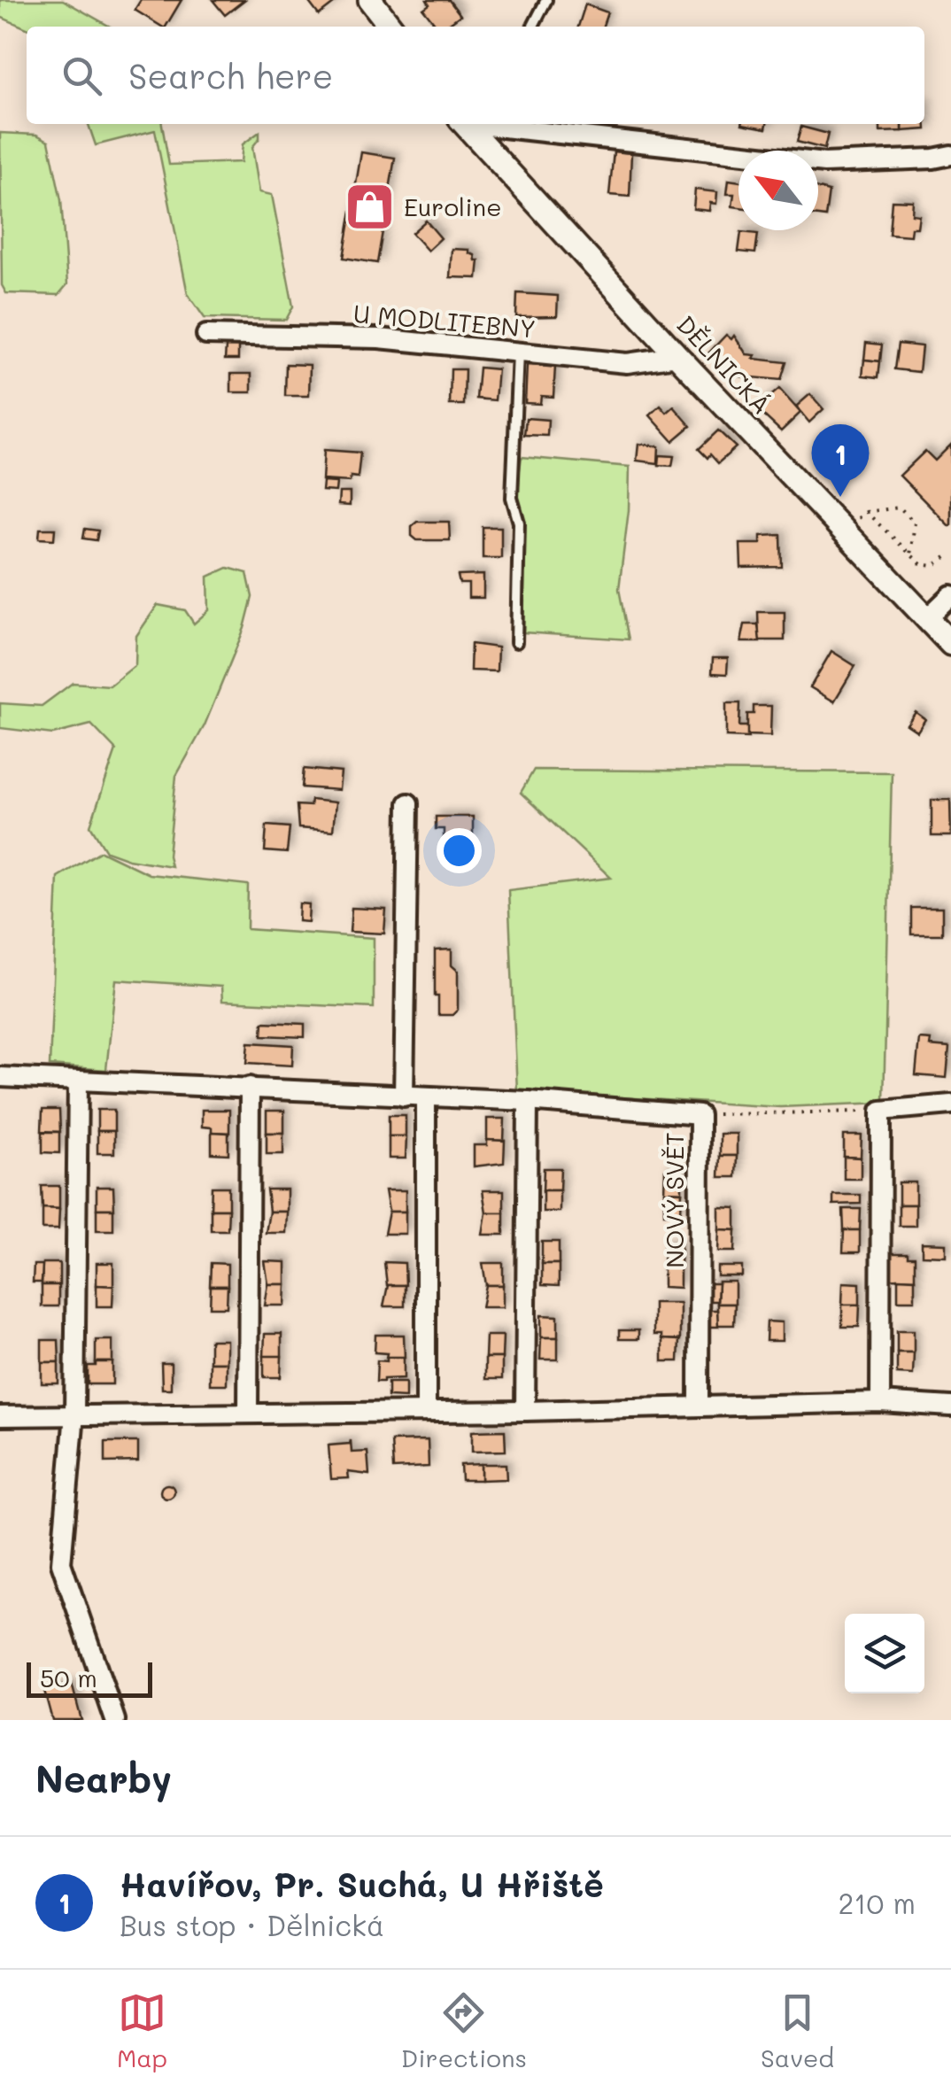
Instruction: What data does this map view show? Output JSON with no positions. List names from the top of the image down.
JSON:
{
  "streets": {
    "street": ["U MODLITEBNY", "DĚLNICKÁ", "NOVÝ SVĚT"]
  },
  "crossings": [
    ["U MODLITEBNY", "DĚLNICKÁ"]
  ],
  "places": {
    "shop": ["Euroline"]
  },
  "scale_bar": "50 m",
  "north": "top left",
  "page": {
    "search": "Search here",
    "pins": "1",
    "scale": "50 m",
    "heading": "Nearby",
    "list": [
      {
        "mark": "1",
        "name": "Havířov, Pr. Suchá, U Hřiště",
        "note": "Bus stop · Dělnická",
        "value": "210 m"
      }
    ],
    "nav": ["Map", "Directions", "Saved"]
  }
}
